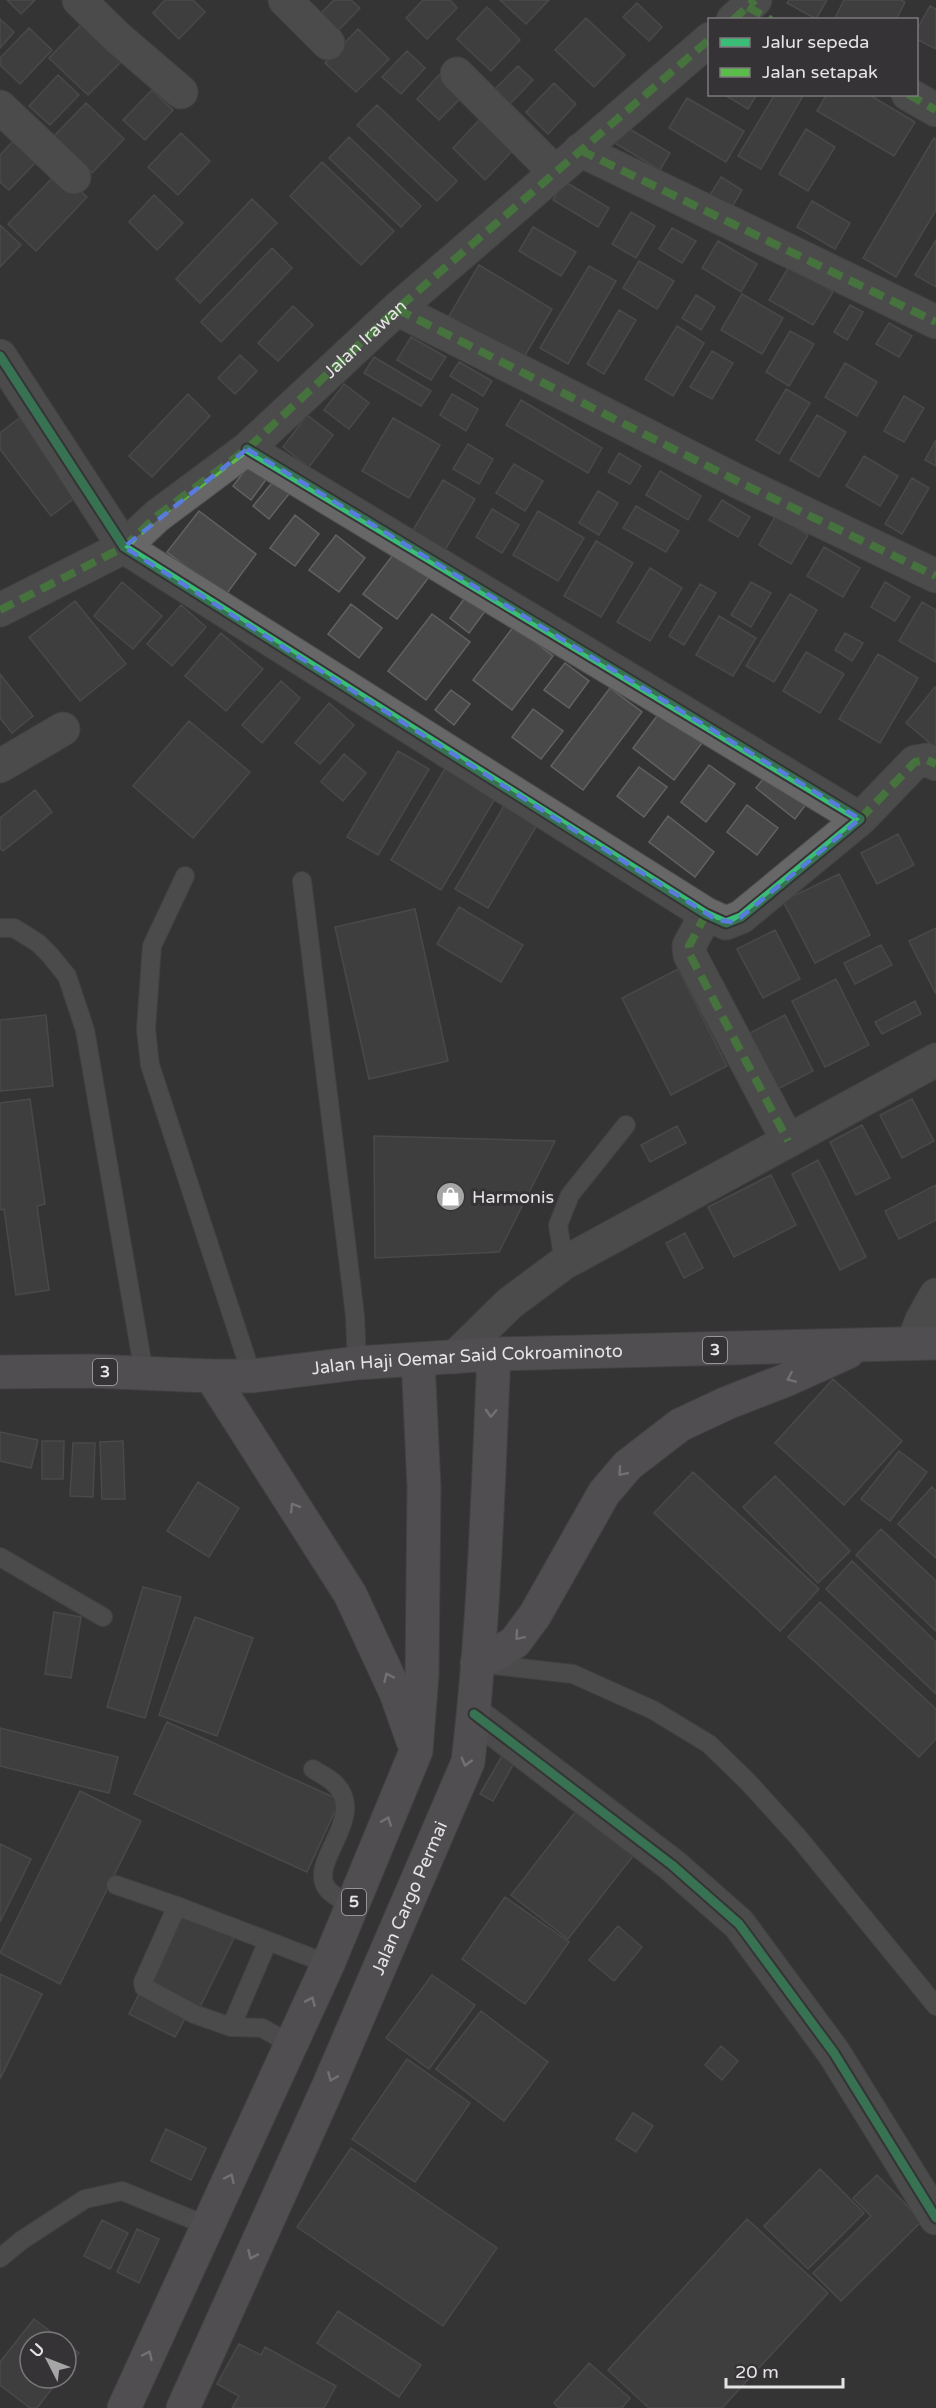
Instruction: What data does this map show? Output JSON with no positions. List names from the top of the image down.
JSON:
{
  "streets": {
    "highway": [
      "3",
      "Jalan Haji Oemar Said Cokroaminoto",
      "Jalan Cargo Permai",
      "5"
    ],
    "street": ["Jalan Irawan"]
  },
  "crossings": [
    ["Jalan Haji Oemar Said Cokroaminoto", "Jalan Cargo Permai"],
    ["Jalan Haji Oemar Said Cokroaminoto", "5"]
  ],
  "places": {
    "shop": ["Harmonis"]
  },
  "legend": ["Jalur sepeda", "Jalan setapak"],
  "scale_bar": "20 m",
  "north": "top left"
}
